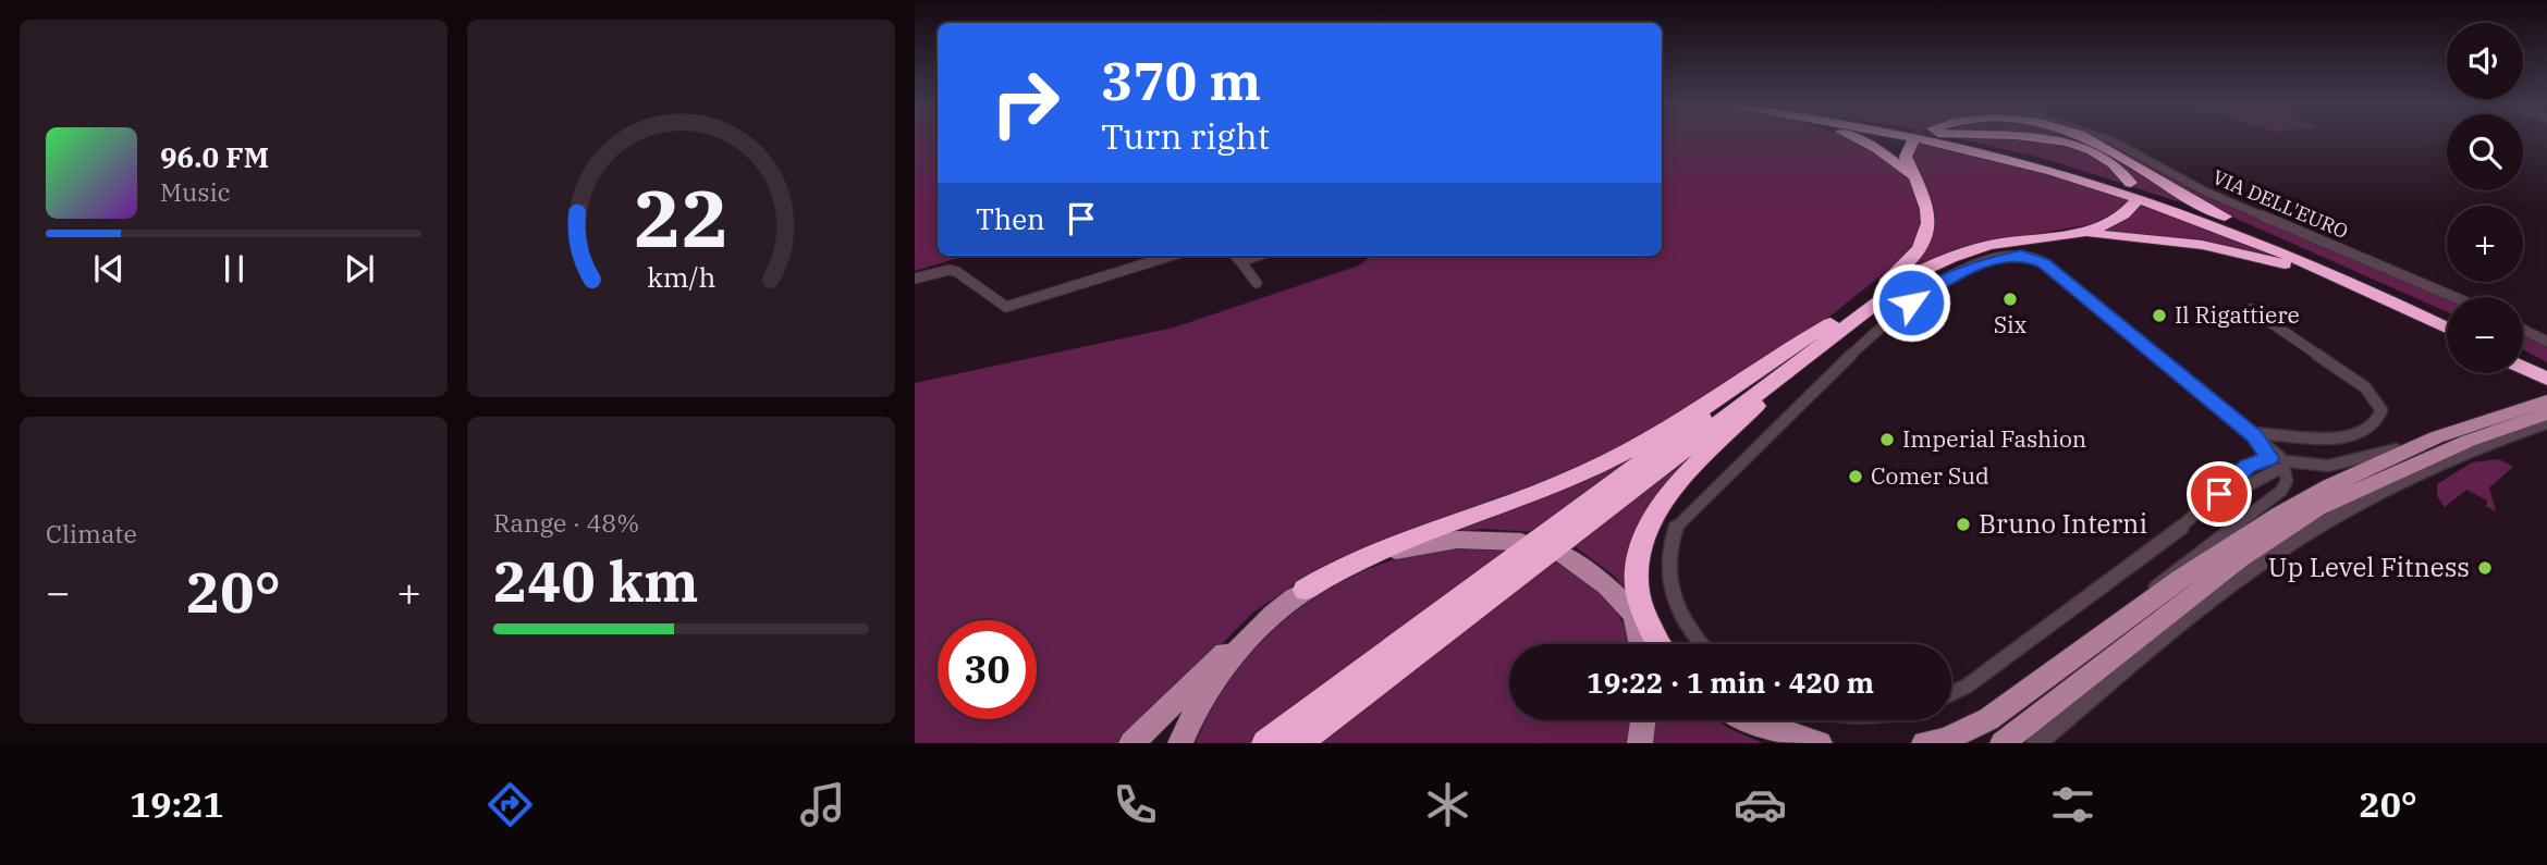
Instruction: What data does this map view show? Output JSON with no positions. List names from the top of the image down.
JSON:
{
  "streets": {
    "street": ["VIA DELL'EURO"]
  },
  "places": [
    "Six",
    "Il Rigattiere",
    "Imperial Fashion",
    "Comer Sud",
    "Bruno Interni",
    "Up Level Fitness"
  ],
  "page": {
    "map_buttons": ["+", "−"],
    "turn": ["370 m", "Turn right"],
    "song": ["96.0 FM", "Music"],
    "then": "Then",
    "tile": [
      "Climate",
      ["Range · 48%", "240 km"]
    ],
    "heat": ["−", "20°", "+"],
    "limit": "30",
    "trip": "19:22 · 1 min · 420 m",
    "tabs": ["19:21", "20°"],
    "gauge": ["22", "km/h"]
  }
}
